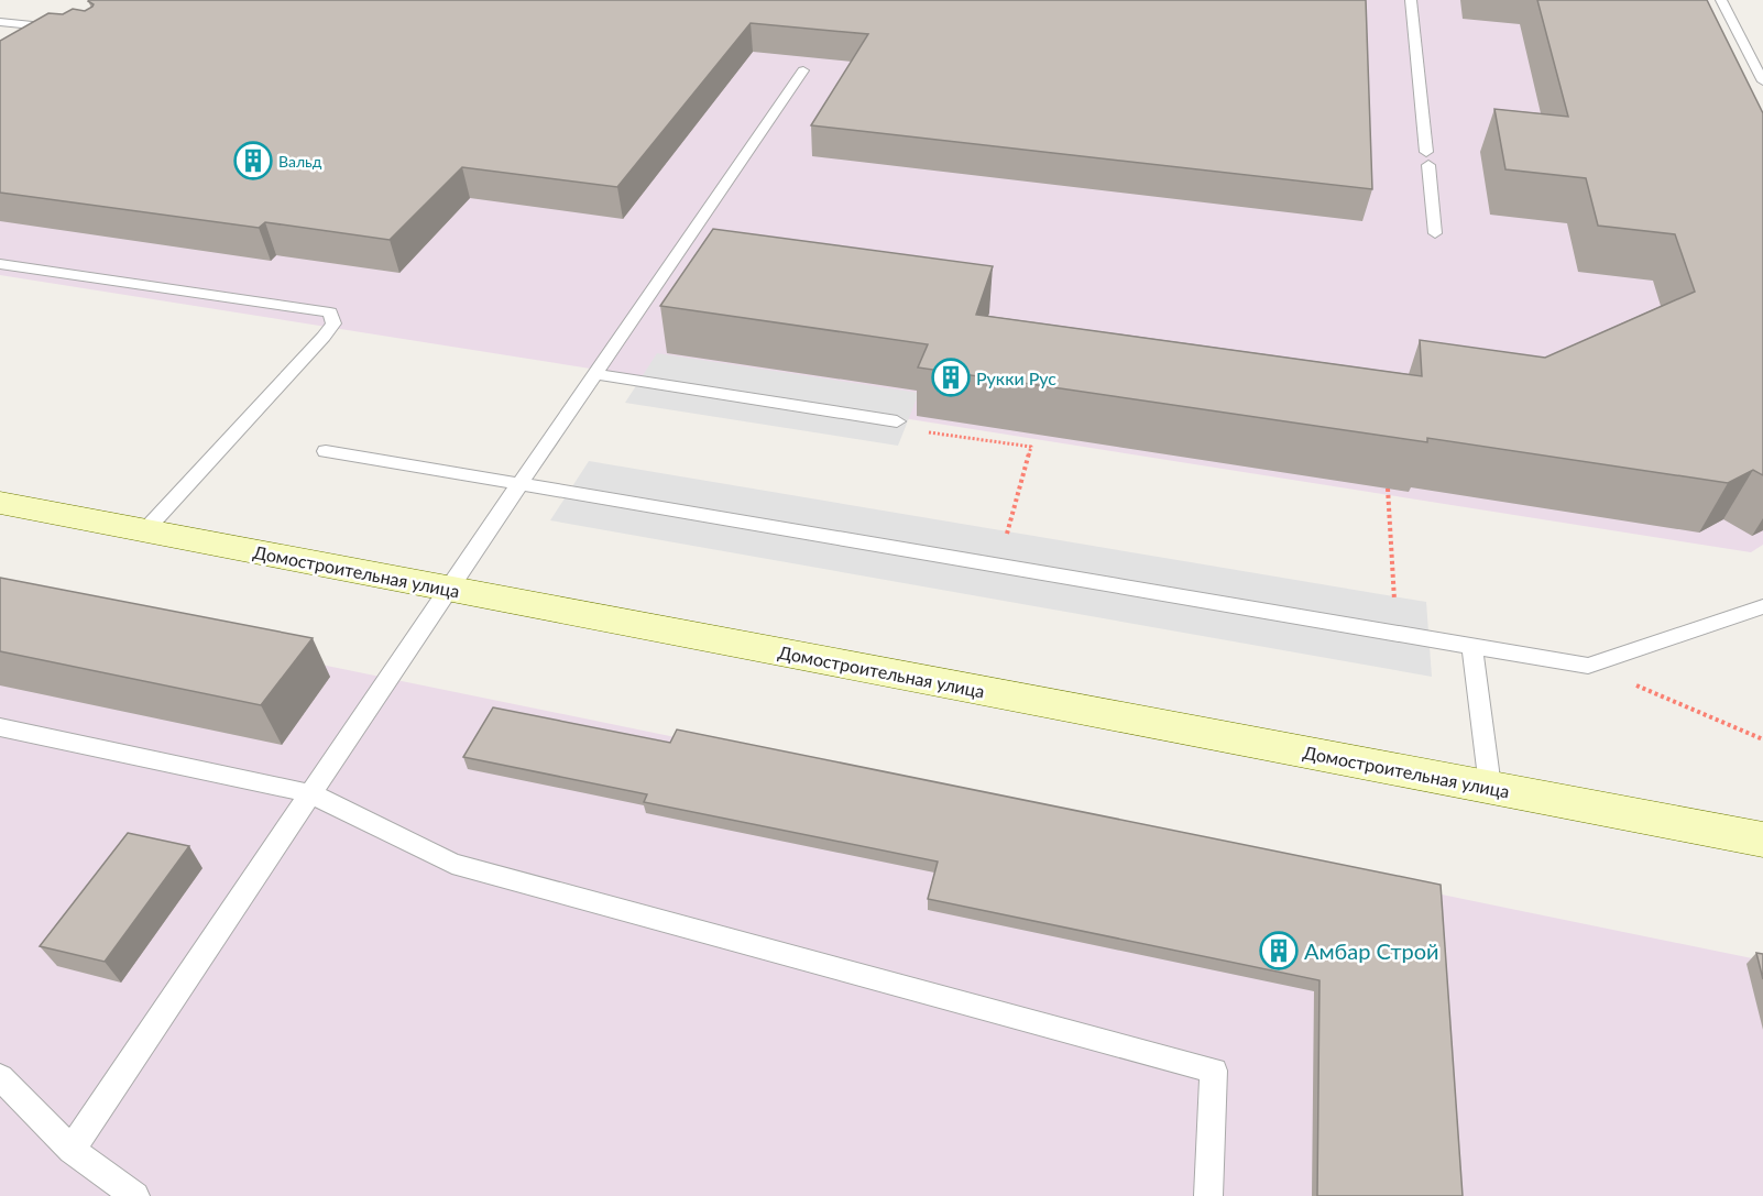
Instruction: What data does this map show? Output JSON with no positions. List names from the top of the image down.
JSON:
{
  "streets": {
    "street": ["Домостроительная улица"]
  },
  "places": {
    "building": ["Вальд", "Рукки Рус", "Амбар Строй"]
  }
}
